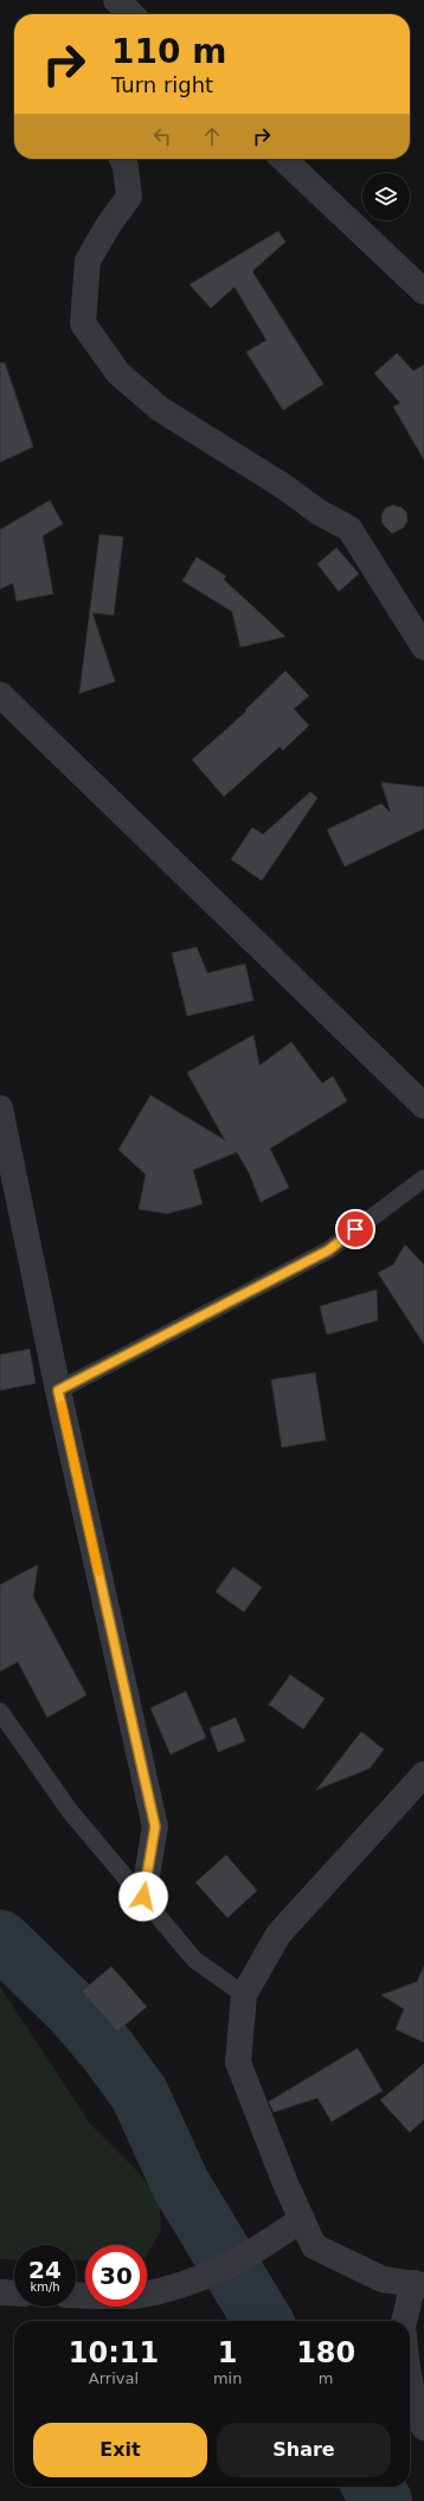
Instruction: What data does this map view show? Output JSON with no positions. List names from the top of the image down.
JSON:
{
  "page": {
    "turn": ["110 m", "Turn right"],
    "speed": "24 km/h",
    "limit": "30",
    "eta": [
      "10:11",
      "Arrival",
      "1",
      "min",
      "180",
      "m"
    ],
    "buttons": ["Exit", "Share"]
  }
}
